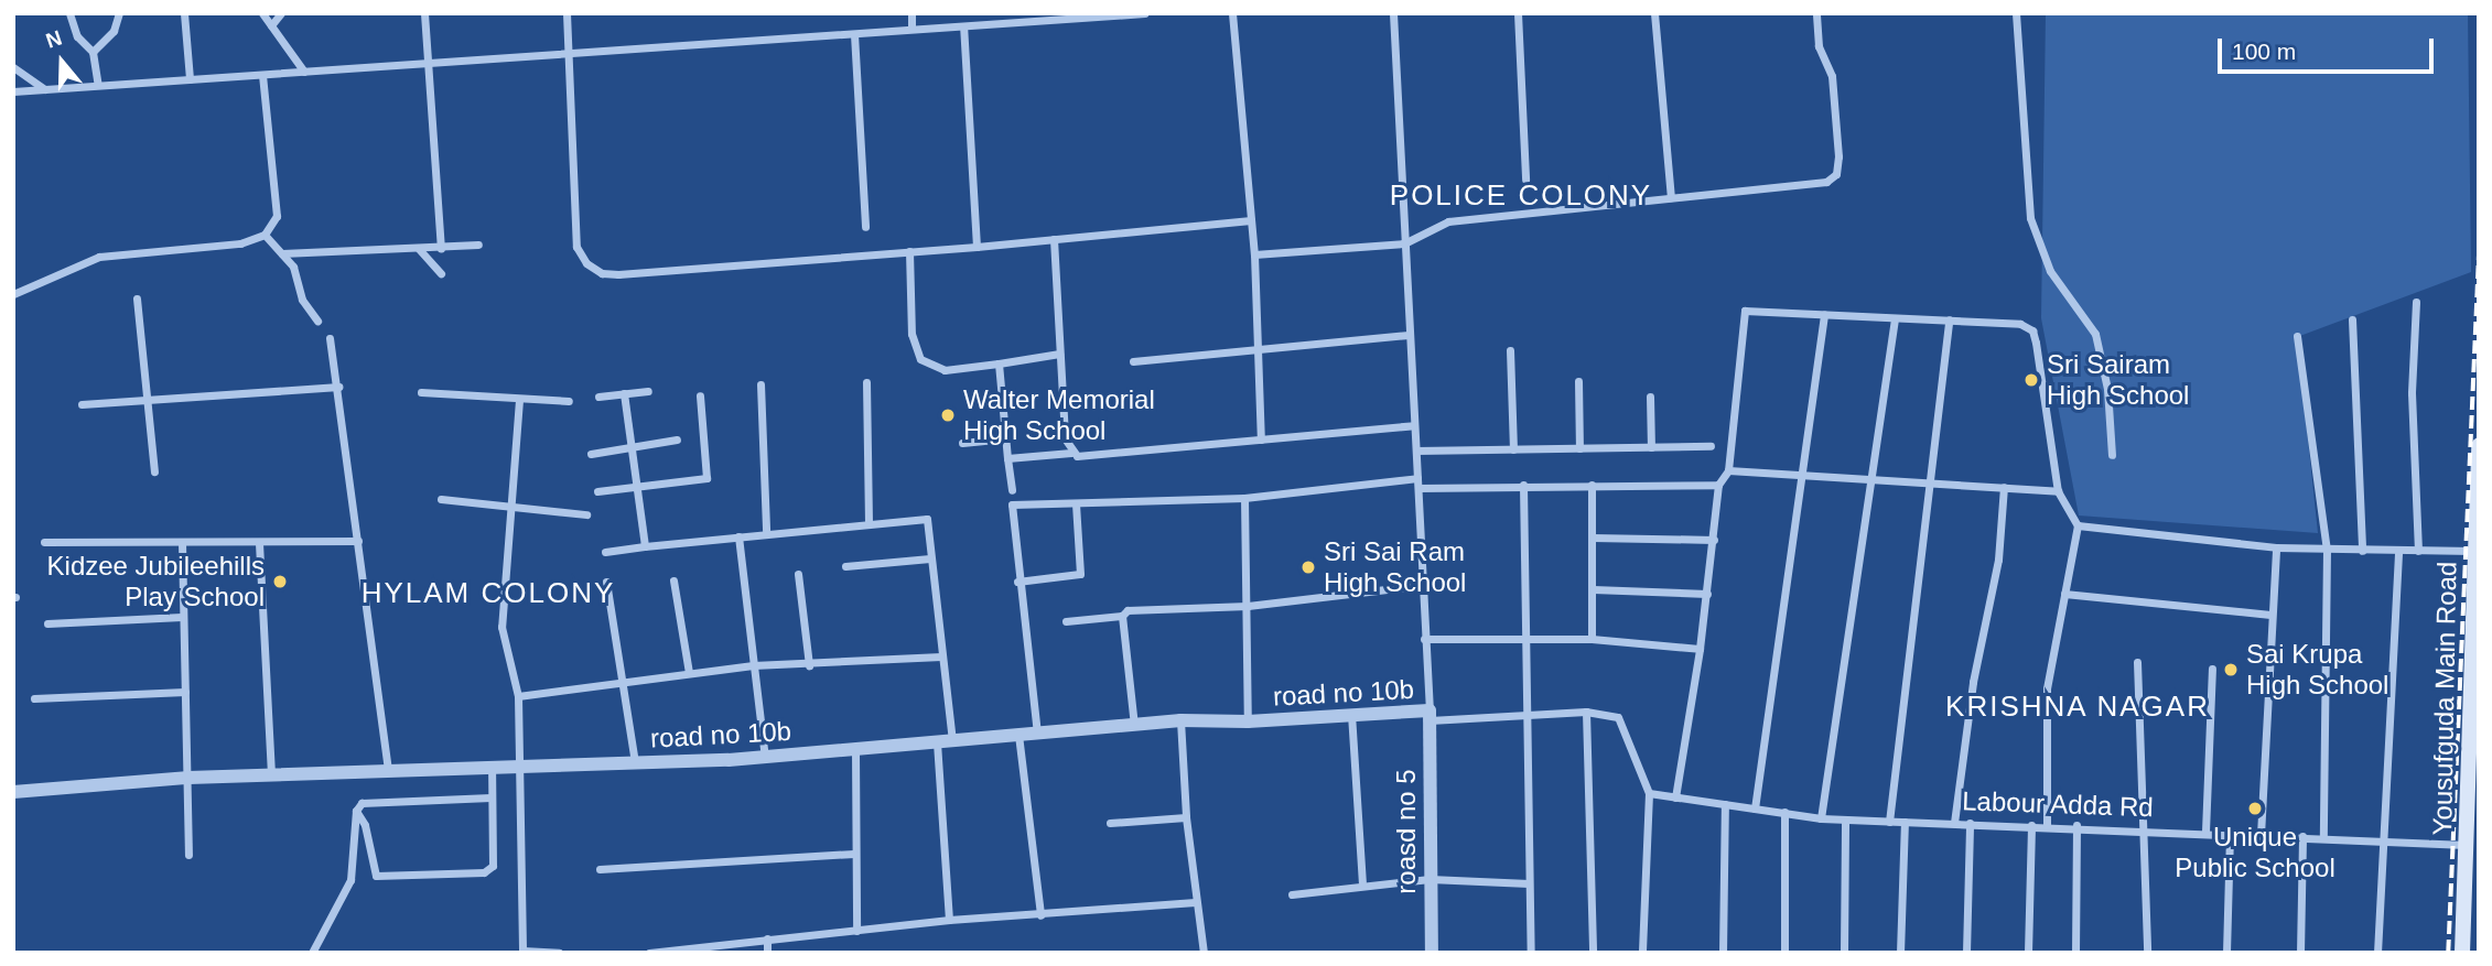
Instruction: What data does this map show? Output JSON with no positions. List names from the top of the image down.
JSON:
{
  "streets": {
    "main road": ["Yousufguda Main Road"],
    "street": ["road no 10b", "Labour Adda Rd", "roasd no 5"]
  },
  "crossings": [
    ["road no 10b", "roasd no 5"],
    ["Yousufguda Main Road", "Labour Adda Rd"]
  ],
  "districts": ["POLICE COLONY", "HYLAM COLONY", "KRISHNA NAGAR"],
  "places": [
    "Sri Sairam High School",
    "Walter Memorial High School",
    "Sri Sai Ram High School",
    "Kidzee Jubileehills Play School",
    "Sai Krupa High School",
    "Unique Public School"
  ],
  "scale_bar": "100 m",
  "north": "top"
}
